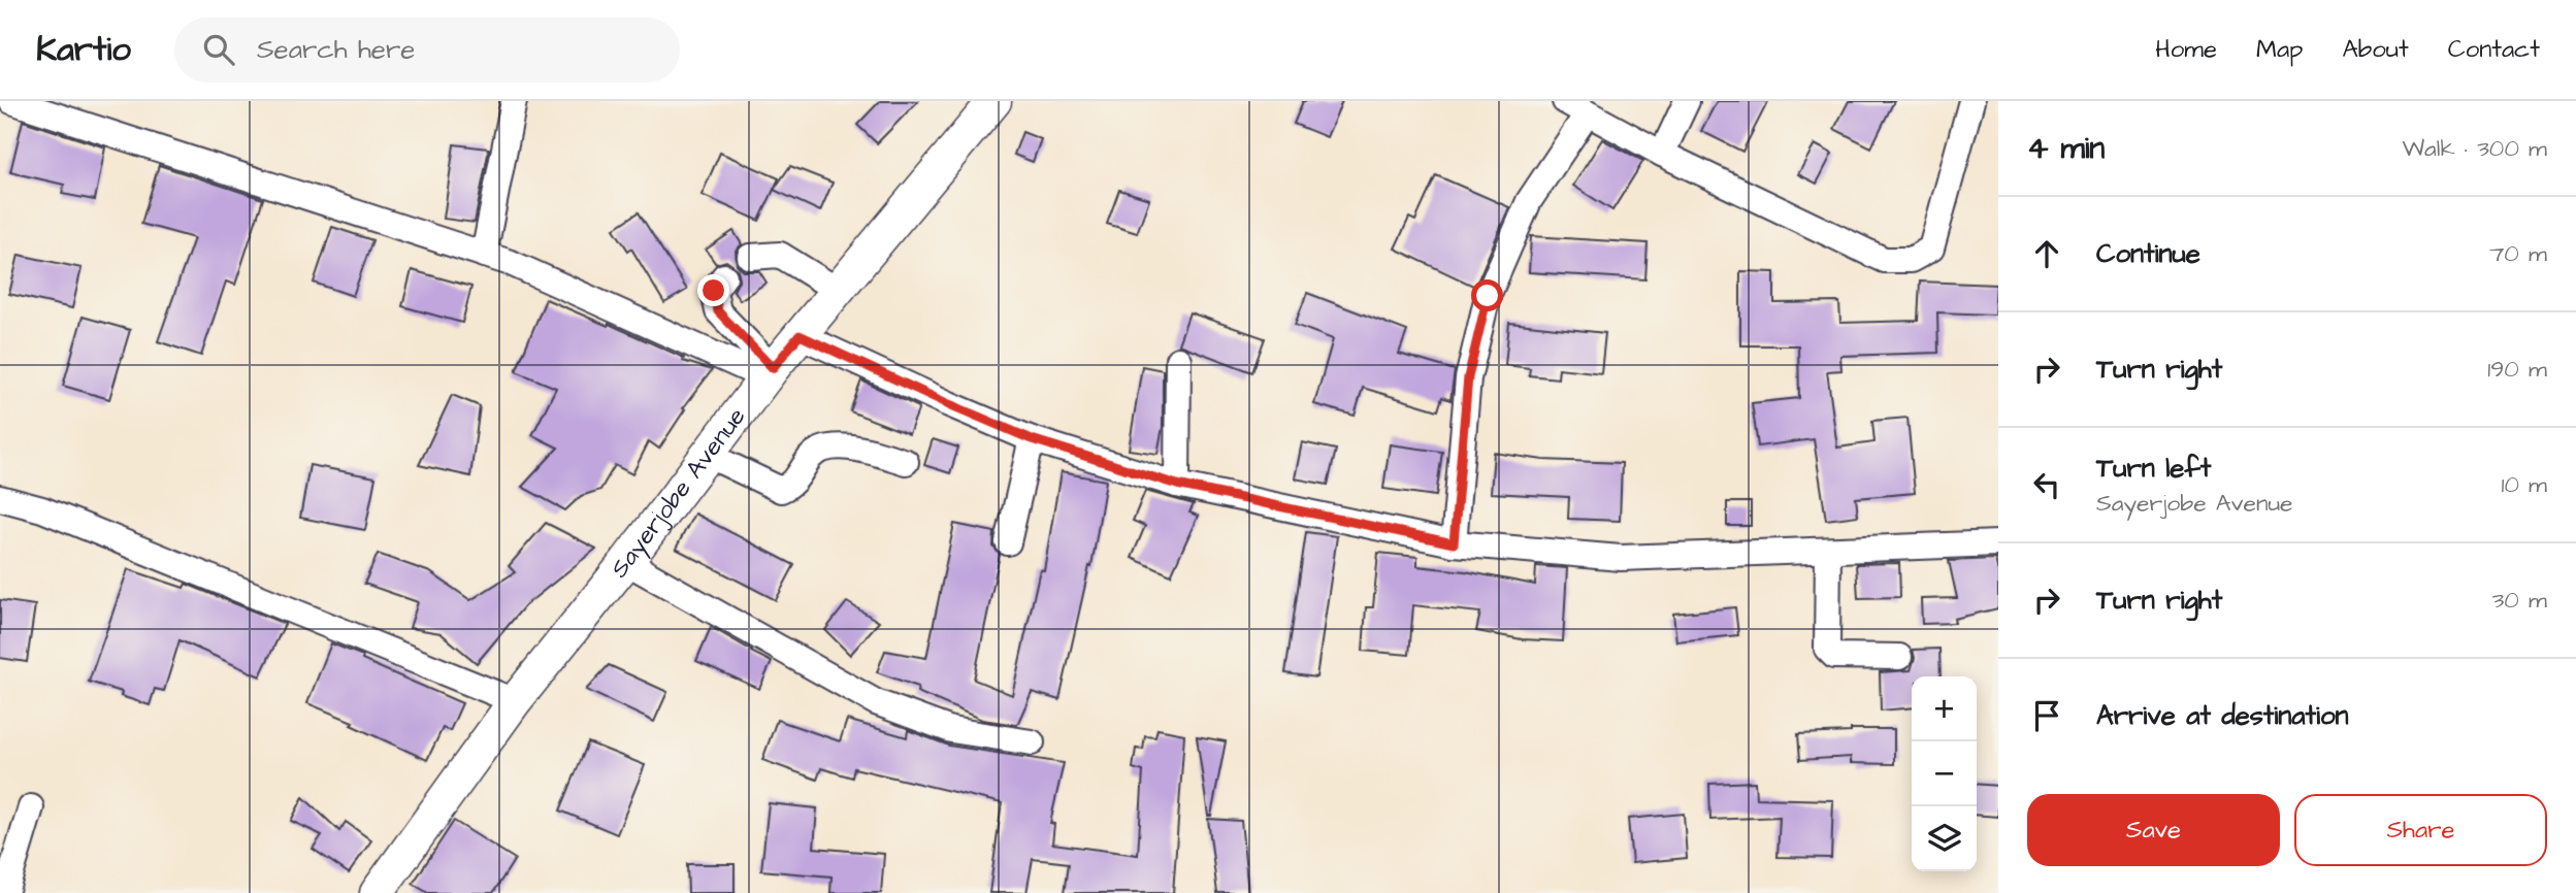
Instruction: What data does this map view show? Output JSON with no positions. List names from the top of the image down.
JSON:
{
  "streets": {
    "main road": ["Sayerjobe Avenue"]
  },
  "page": {
    "header": "Kartio",
    "search": "Search here",
    "nav": [
      "Home",
      "Map",
      "About",
      "Contact"
    ],
    "heading": ["4 min", "Walk · 300 m"],
    "list": [
      ["Continue", "70 m"],
      ["Turn right", "190 m"],
      ["Turn left", "Sayerjobe Avenue", "10 m"],
      ["Turn right", "30 m"],
      "Arrive at destination"
    ],
    "map_buttons": ["+", "−"],
    "buttons": ["Save", "Share"]
  }
}
